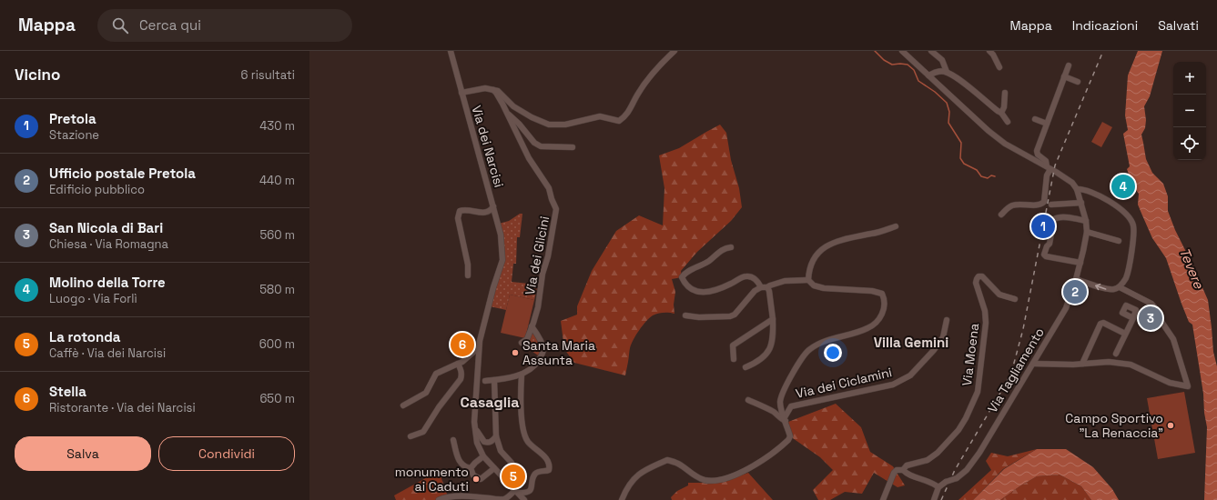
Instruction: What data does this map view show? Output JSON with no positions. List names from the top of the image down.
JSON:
{
  "streets": {
    "street": [
      "Via dei Narcisi",
      "Via dei Glicini",
      "Via Moena",
      "Via Tagliamento",
      "Via dei Ciclamini"
    ]
  },
  "districts": ["Villa Gemini", "Casaglia"],
  "water": ["Tevere"],
  "places": ["Santa Maria Assunta", "Campo Sportivo \"La Renaccia\"", "monumento ai Caduti"],
  "page": {
    "header": "Mappa",
    "search": "Cerca qui",
    "nav": ["Mappa", "Indicazioni", "Salvati"],
    "heading": ["Vicino", "6 risultati"],
    "map_buttons": ["+", "−"],
    "list": [
      {
        "mark": "1",
        "name": "Pretola",
        "note": "Stazione",
        "value": "430 m"
      },
      {
        "mark": "2",
        "name": "Ufficio postale Pretola",
        "note": "Edificio pubblico",
        "value": "440 m"
      },
      {
        "mark": "3",
        "name": "San Nicola di Bari",
        "note": "Chiesa · Via Romagna",
        "value": "560 m"
      },
      {
        "mark": "4",
        "name": "Molino della Torre",
        "note": "Luogo · Via Forlì",
        "value": "580 m"
      },
      {
        "mark": "5",
        "name": "La rotonda",
        "note": "Caffè · Via dei Narcisi",
        "value": "600 m"
      },
      {
        "mark": "6",
        "name": "Stella",
        "note": "Ristorante · Via dei Narcisi",
        "value": "650 m"
      }
    ],
    "pins": [
      "4",
      "1",
      "2",
      "3",
      "6",
      "5"
    ],
    "buttons": ["Salva", "Condividi"]
  }
}
